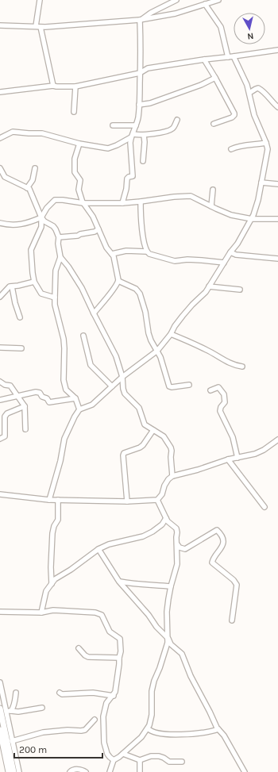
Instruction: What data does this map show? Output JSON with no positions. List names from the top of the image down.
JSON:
{
  "scale_bar": "200 m",
  "north": "bottom"
}
